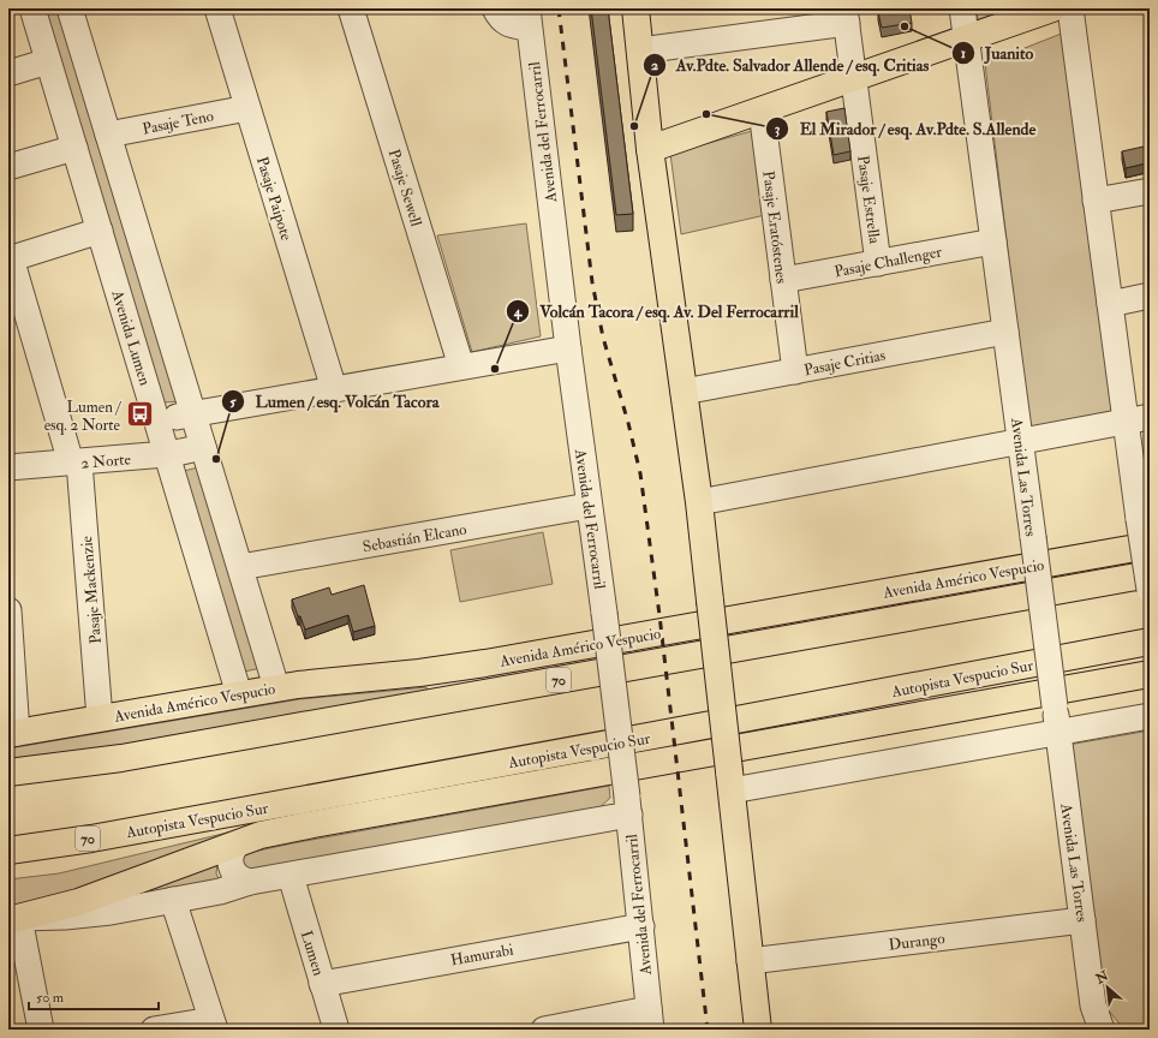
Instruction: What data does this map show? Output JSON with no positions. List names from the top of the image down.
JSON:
{
  "streets": {
    "main road": ["Avenida Américo Vespucio", "Autopista Vespucio Sur", "70"],
    "street": [
      "Pasaje Teno",
      "Avenida del Ferrocarril",
      "Pasaje Sewell",
      "Pasaje Paipote",
      "Pasaje Estrella",
      "Pasaje Eratóstenes",
      "Pasaje Challenger",
      "Avenida Lumen",
      "Pasaje Critias",
      "2 Norte",
      "Avenida Las Torres",
      "Sebastián Elcano",
      "Pasaje Mackenzie",
      "Durango",
      "Lumen",
      "Hamurabi"
    ]
  },
  "crossings": [
    ["Pasaje Teno", "Pasaje Paipote"],
    ["Avenida del Ferrocarril", "Sebastián Elcano"],
    ["Avenida del Ferrocarril", "Hamurabi"],
    ["Pasaje Estrella", "Pasaje Challenger"],
    ["Pasaje Eratóstenes", "Pasaje Challenger"],
    ["Pasaje Eratóstenes", "Pasaje Critias"],
    ["Pasaje Challenger", "Avenida Las Torres"],
    ["Avenida Lumen", "2 Norte"],
    ["Avenida Lumen", "Avenida Américo Vespucio"],
    ["Pasaje Critias", "Avenida Las Torres"],
    ["2 Norte", "Pasaje Mackenzie"],
    ["Avenida Las Torres", "Durango"],
    ["Avenida Américo Vespucio", "Pasaje Mackenzie"],
    ["Lumen", "Hamurabi"]
  ],
  "places": {
    "other": [
      "Juanito",
      "El Mirador / esq. Av.Pdte. S.Allende",
      "Av.Pdte. Salvador Allende / esq. Critias",
      "Volcán Tacora / esq. Av. Del Ferrocarril",
      "Lumen / esq. Volcán Tacora"
    ],
    "bus stop": ["Lumen / esq. 2 Norte"]
  },
  "scale_bar": "50 m",
  "north": "top left"
}
